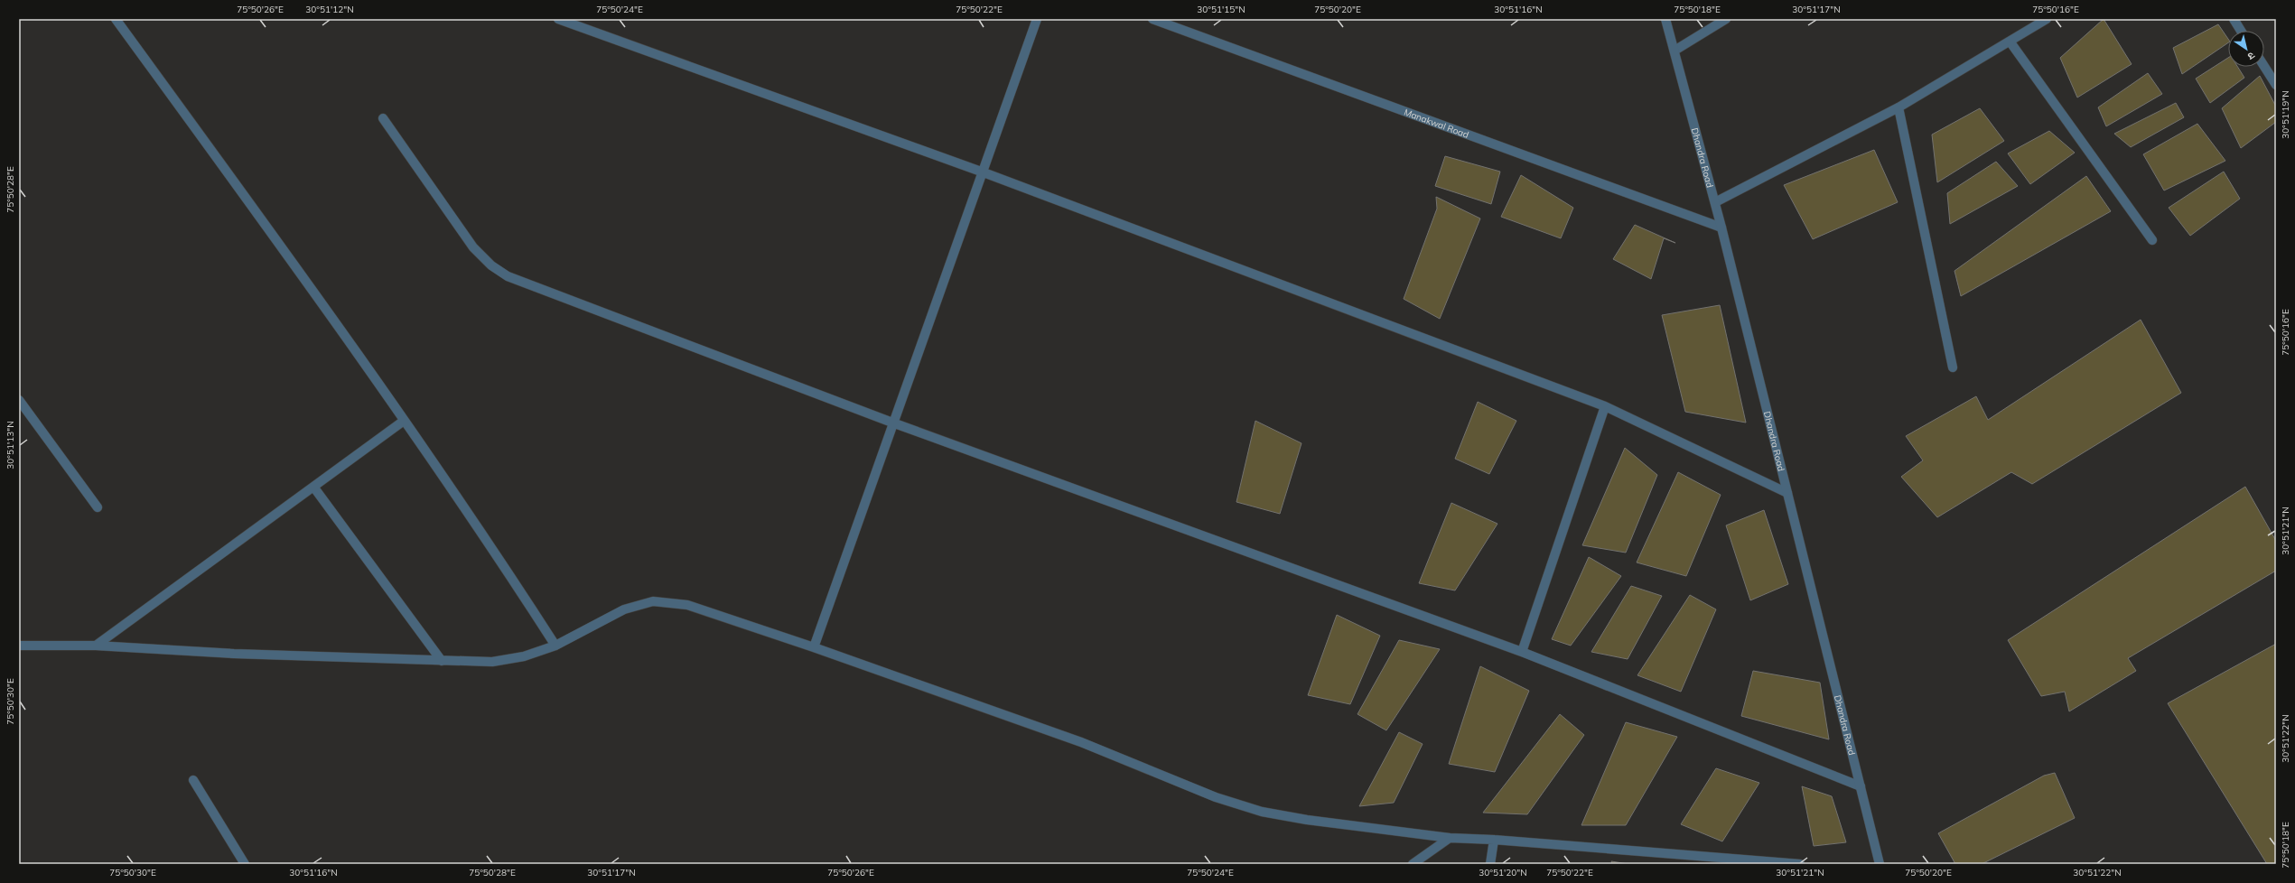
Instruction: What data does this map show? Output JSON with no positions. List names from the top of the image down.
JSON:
{
  "streets": {
    "street": ["Manakwal Road", "Dhandra Road"]
  },
  "crossings": [
    ["Manakwal Road", "Dhandra Road"]
  ],
  "north": "bottom right",
  "coordinates": [
    "75°50'26\"E",
    "30°51'12\"N",
    "75°50'24\"E",
    "75°50'22\"E",
    "30°51'15\"N",
    "75°50'20\"E",
    "30°51'16\"N",
    "75°50'18\"E",
    "30°51'17\"N",
    "75°50'16\"E",
    "30°51'19\"N",
    "75°50'28\"E",
    "30°51'13\"N",
    "30°51'21\"N",
    "75°50'30\"E",
    "30°51'22\"N",
    "30°51'20\"N"
  ]
}
